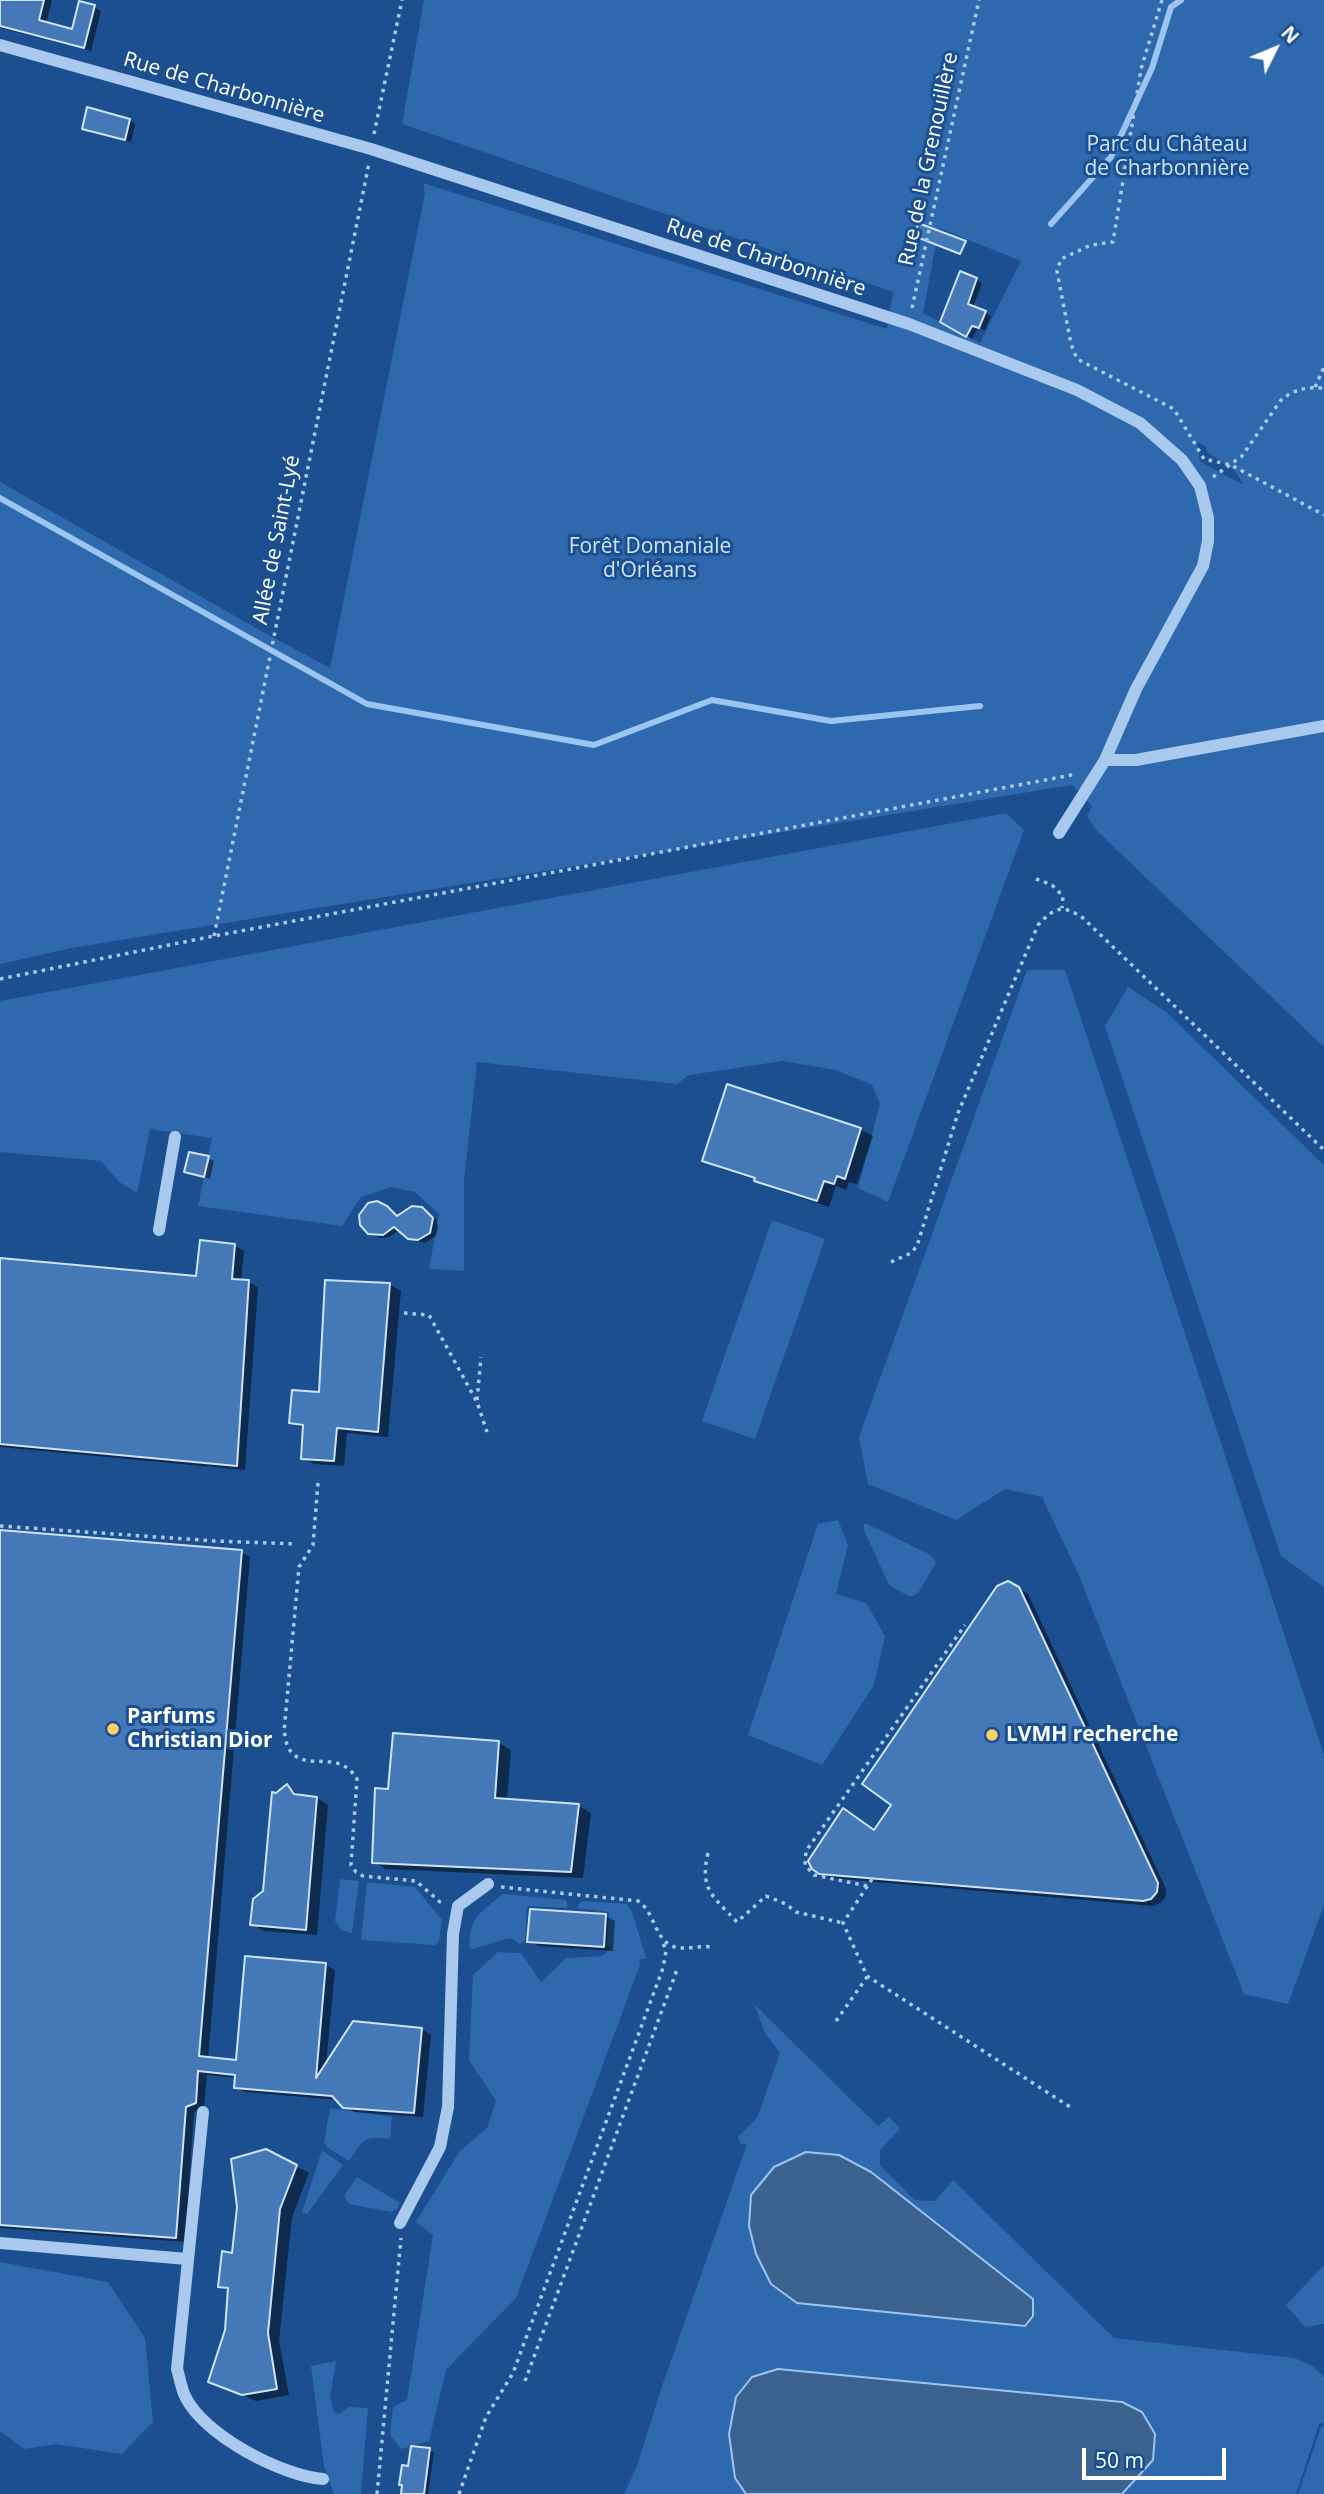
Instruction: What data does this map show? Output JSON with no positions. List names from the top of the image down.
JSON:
{
  "streets": {
    "street": ["Rue de Charbonnière"],
    "path": ["Rue de la Grenouillère", "Allée de Saint-Lyé"]
  },
  "crossings": [
    ["Rue de Charbonnière", "Rue de la Grenouillère"],
    ["Rue de Charbonnière", "Allée de Saint-Lyé"]
  ],
  "parks": ["Parc du Château de Charbonnière", "Forêt Domaniale d'Orléans"],
  "places": ["Parfums Christian Dior", "LVMH recherche"],
  "scale_bar": "50 m",
  "north": "top right"
}
